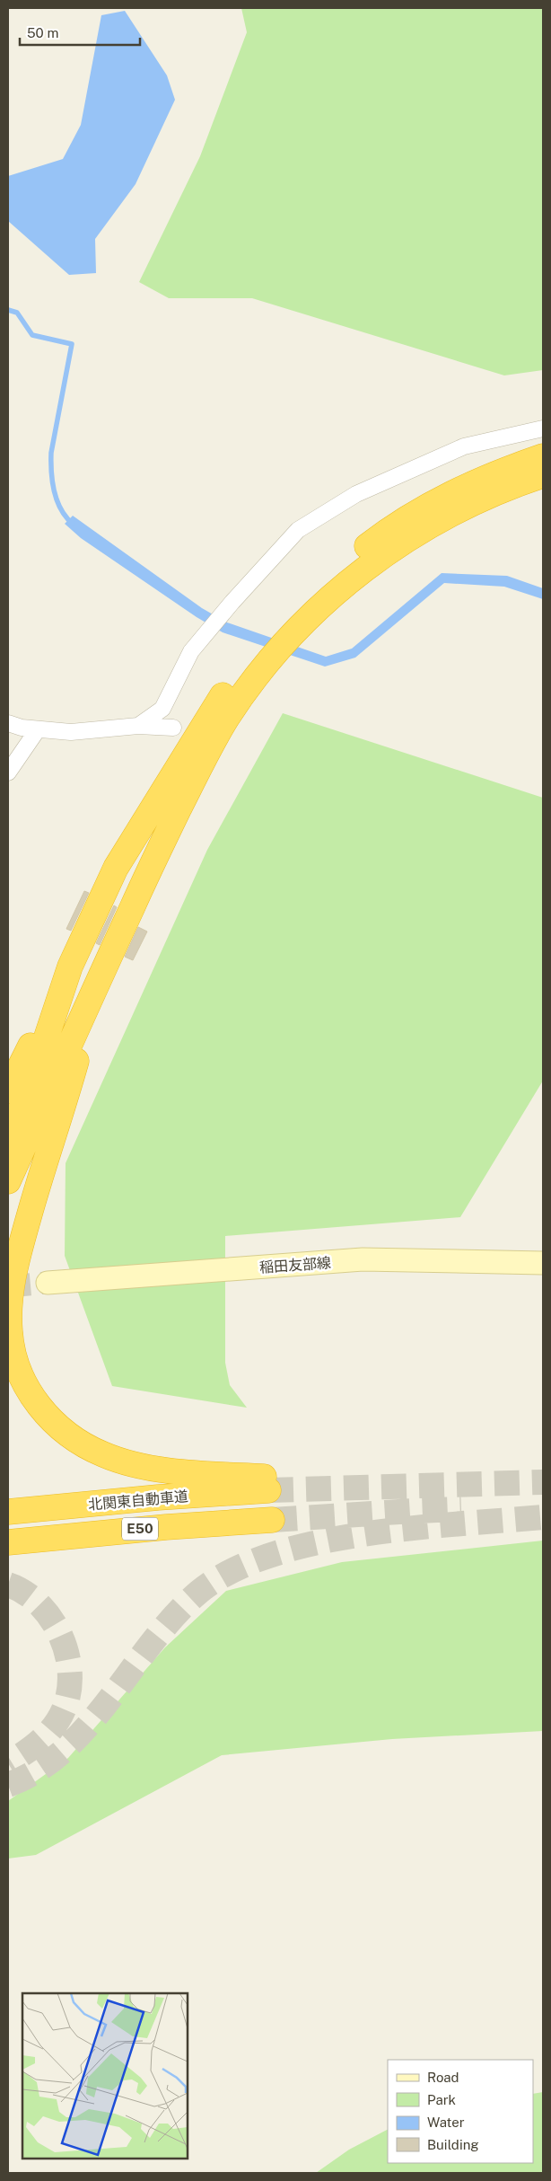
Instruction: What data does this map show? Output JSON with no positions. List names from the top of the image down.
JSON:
{
  "streets": {
    "highway": ["北関東自動車道", "E50"],
    "main road": ["稲田友部線"]
  },
  "legend": [
    "Road",
    "Park",
    "Water",
    "Building"
  ],
  "scale_bar": "50 m"
}
